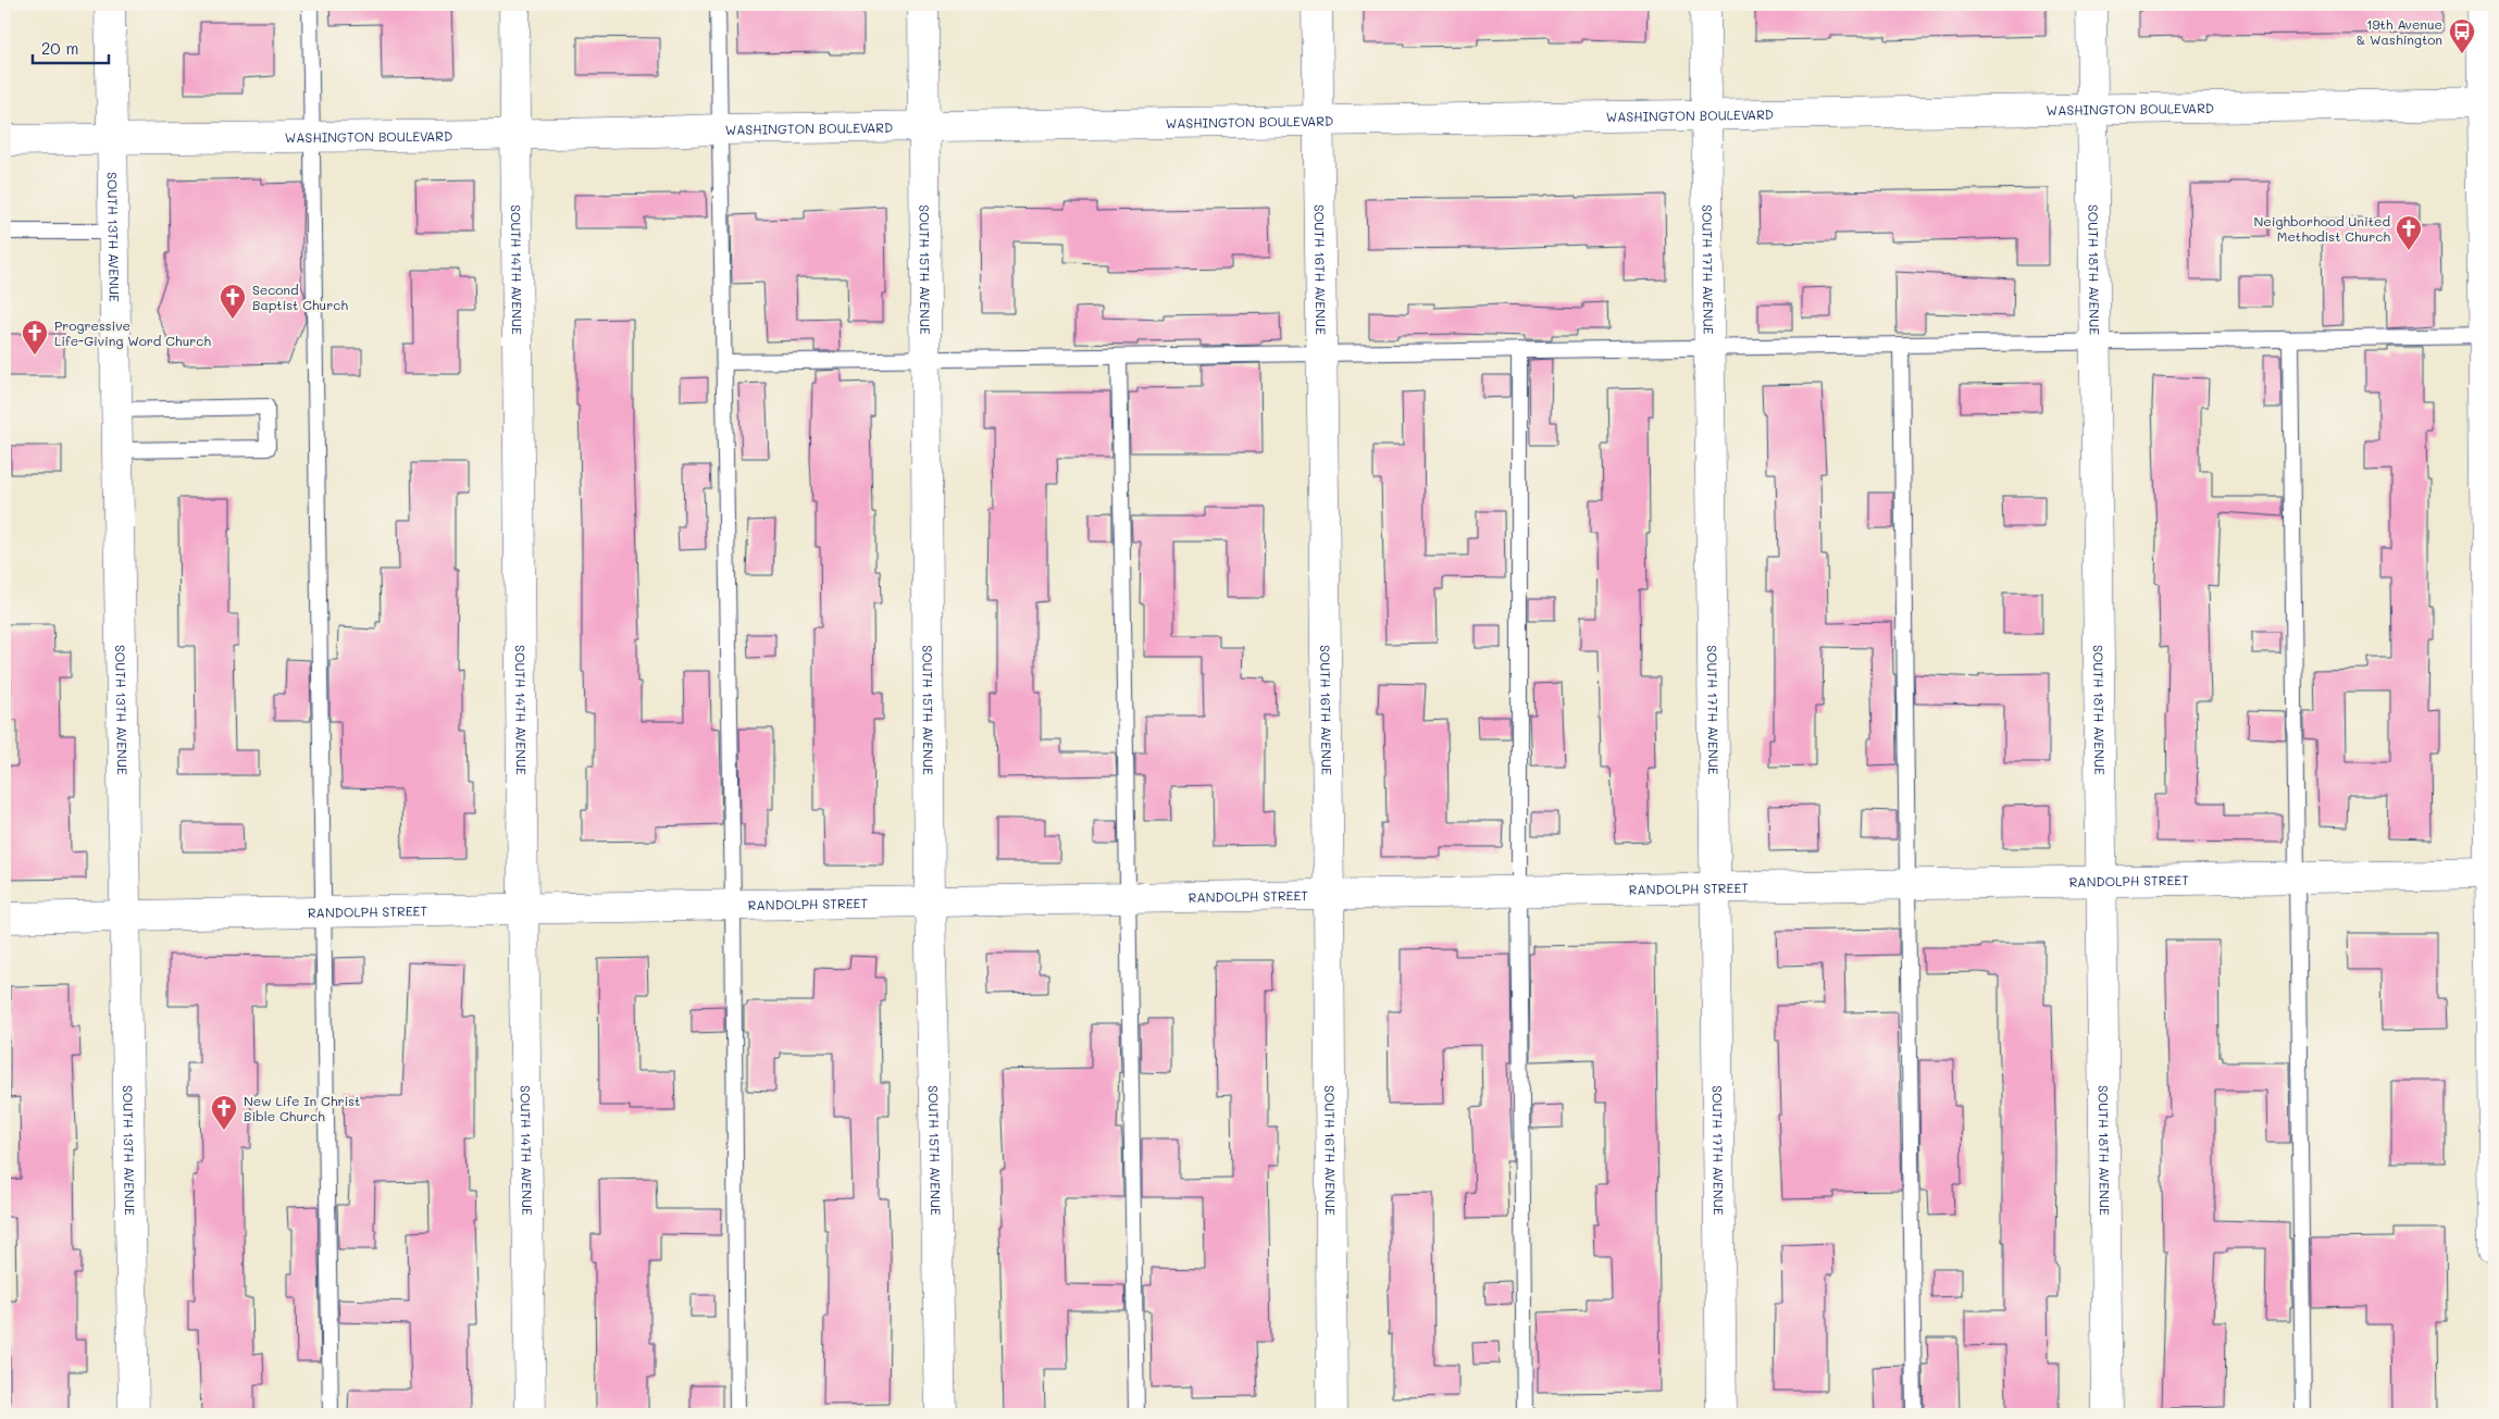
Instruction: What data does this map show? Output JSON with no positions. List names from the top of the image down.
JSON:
{
  "streets": {
    "street": [
      "WASHINGTON BOULEVARD",
      "SOUTH 13TH AVENUE",
      "SOUTH 14TH AVENUE",
      "SOUTH 15TH AVENUE",
      "SOUTH 16TH AVENUE",
      "SOUTH 17TH AVENUE",
      "SOUTH 18TH AVENUE",
      "RANDOLPH STREET"
    ]
  },
  "crossings": [
    ["WASHINGTON BOULEVARD", "SOUTH 13TH AVENUE"],
    ["WASHINGTON BOULEVARD", "SOUTH 14TH AVENUE"],
    ["WASHINGTON BOULEVARD", "SOUTH 15TH AVENUE"],
    ["WASHINGTON BOULEVARD", "SOUTH 16TH AVENUE"],
    ["WASHINGTON BOULEVARD", "SOUTH 17TH AVENUE"],
    ["WASHINGTON BOULEVARD", "SOUTH 18TH AVENUE"],
    ["SOUTH 13TH AVENUE", "RANDOLPH STREET"],
    ["SOUTH 14TH AVENUE", "RANDOLPH STREET"],
    ["SOUTH 15TH AVENUE", "RANDOLPH STREET"],
    ["SOUTH 16TH AVENUE", "RANDOLPH STREET"],
    ["SOUTH 17TH AVENUE", "RANDOLPH STREET"],
    ["SOUTH 18TH AVENUE", "RANDOLPH STREET"]
  ],
  "places": {
    "bus stop": ["19th Avenue & Washington"],
    "church": [
      "Neighborhood United Methodist Church",
      "Second Baptist Church",
      "Progressive Life-Giving Word Church",
      "New Life In Christ Bible Church"
    ]
  },
  "scale_bar": "20 m"
}
